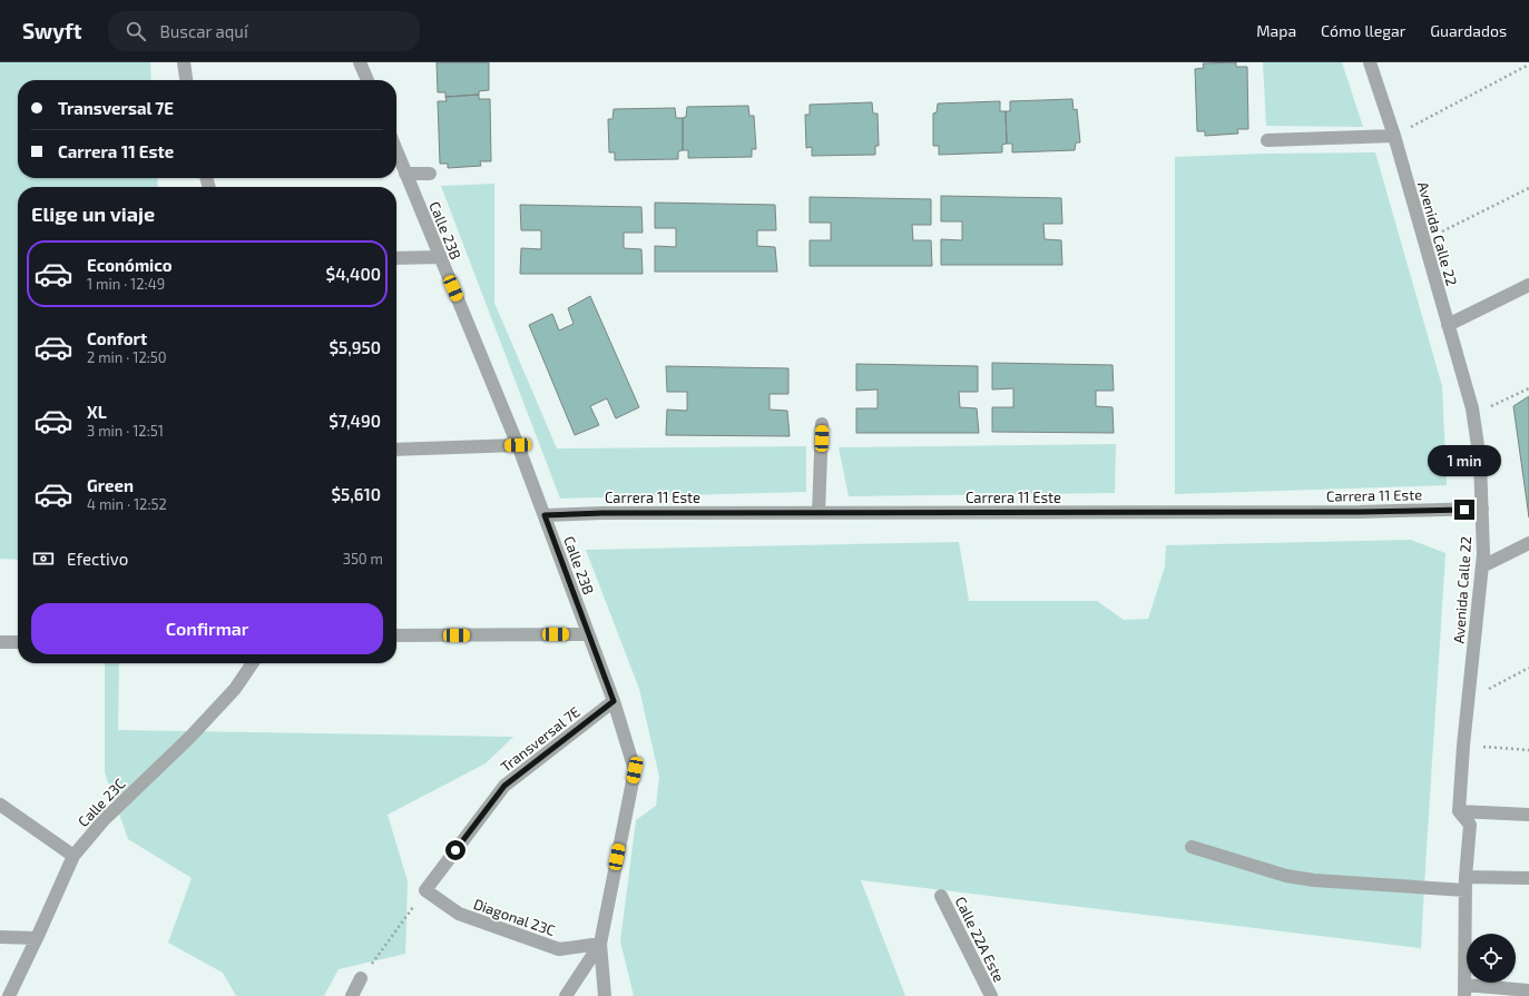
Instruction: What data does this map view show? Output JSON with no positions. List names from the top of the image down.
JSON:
{
  "streets": {
    "street": [
      "Calle 23B",
      "Avenida Calle 22",
      "Carrera 11 Este",
      "Transversal 7E",
      "Calle 23C",
      "Diagonal 23C",
      "Calle 22A Este"
    ]
  },
  "crossings": [
    ["Calle 23B", "Carrera 11 Este"],
    ["Calle 23B", "Transversal 7E"],
    ["Calle 23B", "Diagonal 23C"],
    ["Avenida Calle 22", "Carrera 11 Este"],
    ["Transversal 7E", "Diagonal 23C"]
  ],
  "page": {
    "header": "Swyft",
    "search": "Buscar aquí",
    "nav": ["Mapa", "Cómo llegar", "Guardados"],
    "banner": ["Transversal 7E", "Carrera 11 Este"],
    "heading": "Elige un viaje",
    "list": [
      {
        "name": "Económico",
        "note": "1 min · 12:49",
        "value": "$4,400"
      },
      {
        "name": "Confort",
        "note": "2 min · 12:50",
        "value": "$5,950"
      },
      {
        "name": "XL",
        "note": "3 min · 12:51",
        "value": "$7,490"
      },
      {
        "name": "Green",
        "note": "4 min · 12:52",
        "value": "$5,610"
      }
    ],
    "bubble": "1 min",
    "pay": ["Efectivo", "350 m"],
    "buttons": "Confirmar"
  }
}
